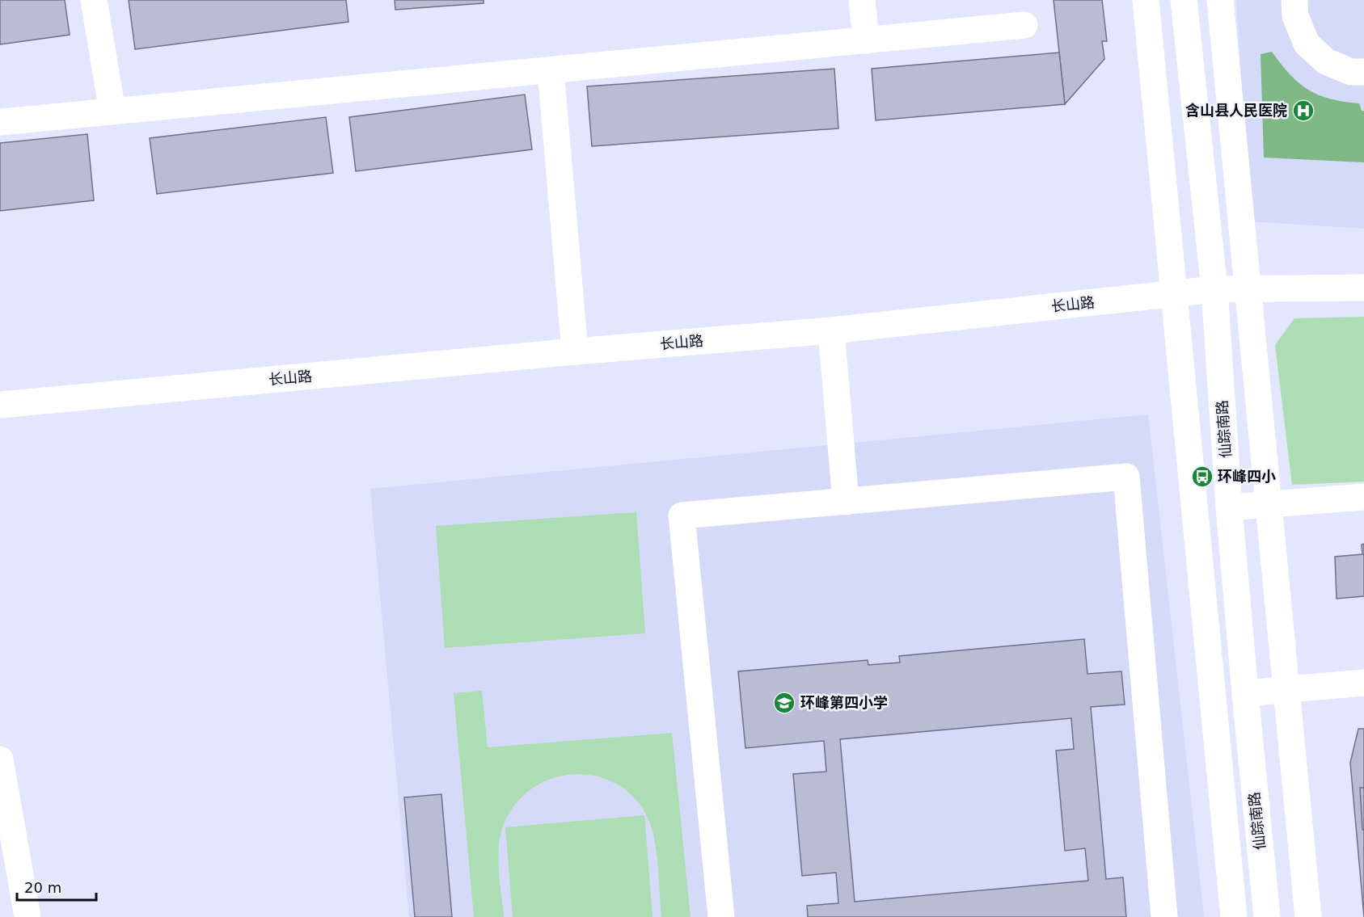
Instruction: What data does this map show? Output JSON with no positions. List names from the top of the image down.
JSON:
{
  "streets": {
    "street": ["长山路", "仙踪南路"]
  },
  "crossings": [
    ["长山路", "仙踪南路"]
  ],
  "places": {
    "hospital": ["含山县人民医院"],
    "bus stop": ["环峰四小"],
    "school or university": ["环峰第四小学"]
  },
  "scale_bar": "20 m"
}
